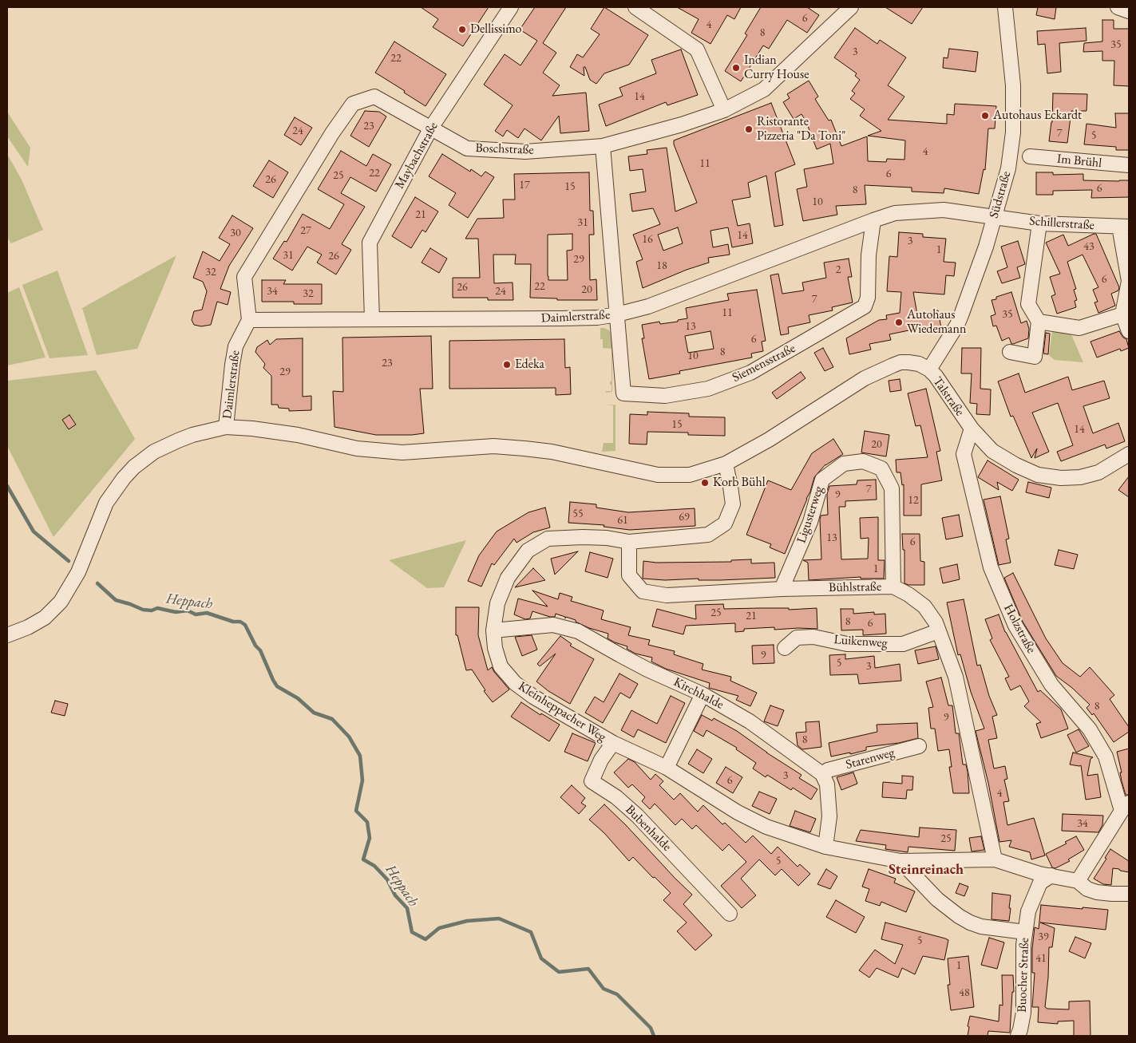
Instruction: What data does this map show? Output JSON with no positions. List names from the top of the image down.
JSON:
{
  "streets": {
    "street": [
      "Boschstraße",
      "Maybachstraße",
      "Im Brühl",
      "Südstraße",
      "Schillerstraße",
      "Daimlerstraße",
      "Siemensstraße",
      "Talstraße",
      "Ligusterweg",
      "Bühlstraße",
      "Holzstraße",
      "Luikenweg",
      "Kirchhalde",
      "Kleinheppacher Weg",
      "Starenweg",
      "Bubenhalde",
      "Buocher Straße"
    ]
  },
  "crossings": [
    ["Boschstraße", "Maybachstraße"],
    ["Boschstraße", "Daimlerstraße"],
    ["Boschstraße", "Siemensstraße"],
    ["Maybachstraße", "Daimlerstraße"],
    ["Südstraße", "Schillerstraße"],
    ["Südstraße", "Daimlerstraße"],
    ["Südstraße", "Talstraße"],
    ["Schillerstraße", "Daimlerstraße"],
    ["Daimlerstraße", "Siemensstraße"],
    ["Daimlerstraße", "Talstraße"],
    ["Talstraße", "Holzstraße"],
    ["Talstraße", "Kleinheppacher Weg"],
    ["Ligusterweg", "Bühlstraße"],
    ["Bühlstraße", "Luikenweg"],
    ["Bühlstraße", "Kleinheppacher Weg"],
    ["Kirchhalde", "Kleinheppacher Weg"],
    ["Kirchhalde", "Starenweg"],
    ["Kleinheppacher Weg", "Bubenhalde"],
    ["Kleinheppacher Weg", "Buocher Straße"]
  ],
  "districts": ["Steinreinach"],
  "water": ["Heppach"],
  "places": [
    "Dellissimo",
    "Indian Curry House",
    "Autohaus Eckardt",
    "Ristorante Pizzeria \"Da Toni\"",
    "Autohaus Wiedemann",
    "Edeka",
    "Korb Bühl"
  ],
  "house_numbers": [
    "6",
    "4",
    "8",
    "35",
    "3",
    "22",
    "14",
    "23",
    "24",
    "7",
    "5",
    "4",
    "11",
    "22",
    "6",
    "25",
    "26",
    "17",
    "15",
    "6",
    "8",
    "10",
    "21",
    "31",
    "27",
    "30",
    "14",
    "16",
    "3",
    "43",
    "1",
    "31",
    "26",
    "29",
    "18",
    "2",
    "32",
    "6",
    "22",
    "26",
    "20",
    "34",
    "24",
    "32",
    "7",
    "11",
    "35",
    "13",
    "6",
    "8",
    "10",
    "23",
    "29",
    "15",
    "14",
    "20",
    "7",
    "9",
    "12",
    "55",
    "69",
    "61",
    "13",
    "6",
    "1",
    "25",
    "21",
    "8",
    "6",
    "9",
    "5",
    "3",
    "8",
    "9",
    "8",
    "3",
    "6",
    "4",
    "34",
    "25",
    "5",
    "39",
    "5",
    "41",
    "1",
    "48"
  ]
}
